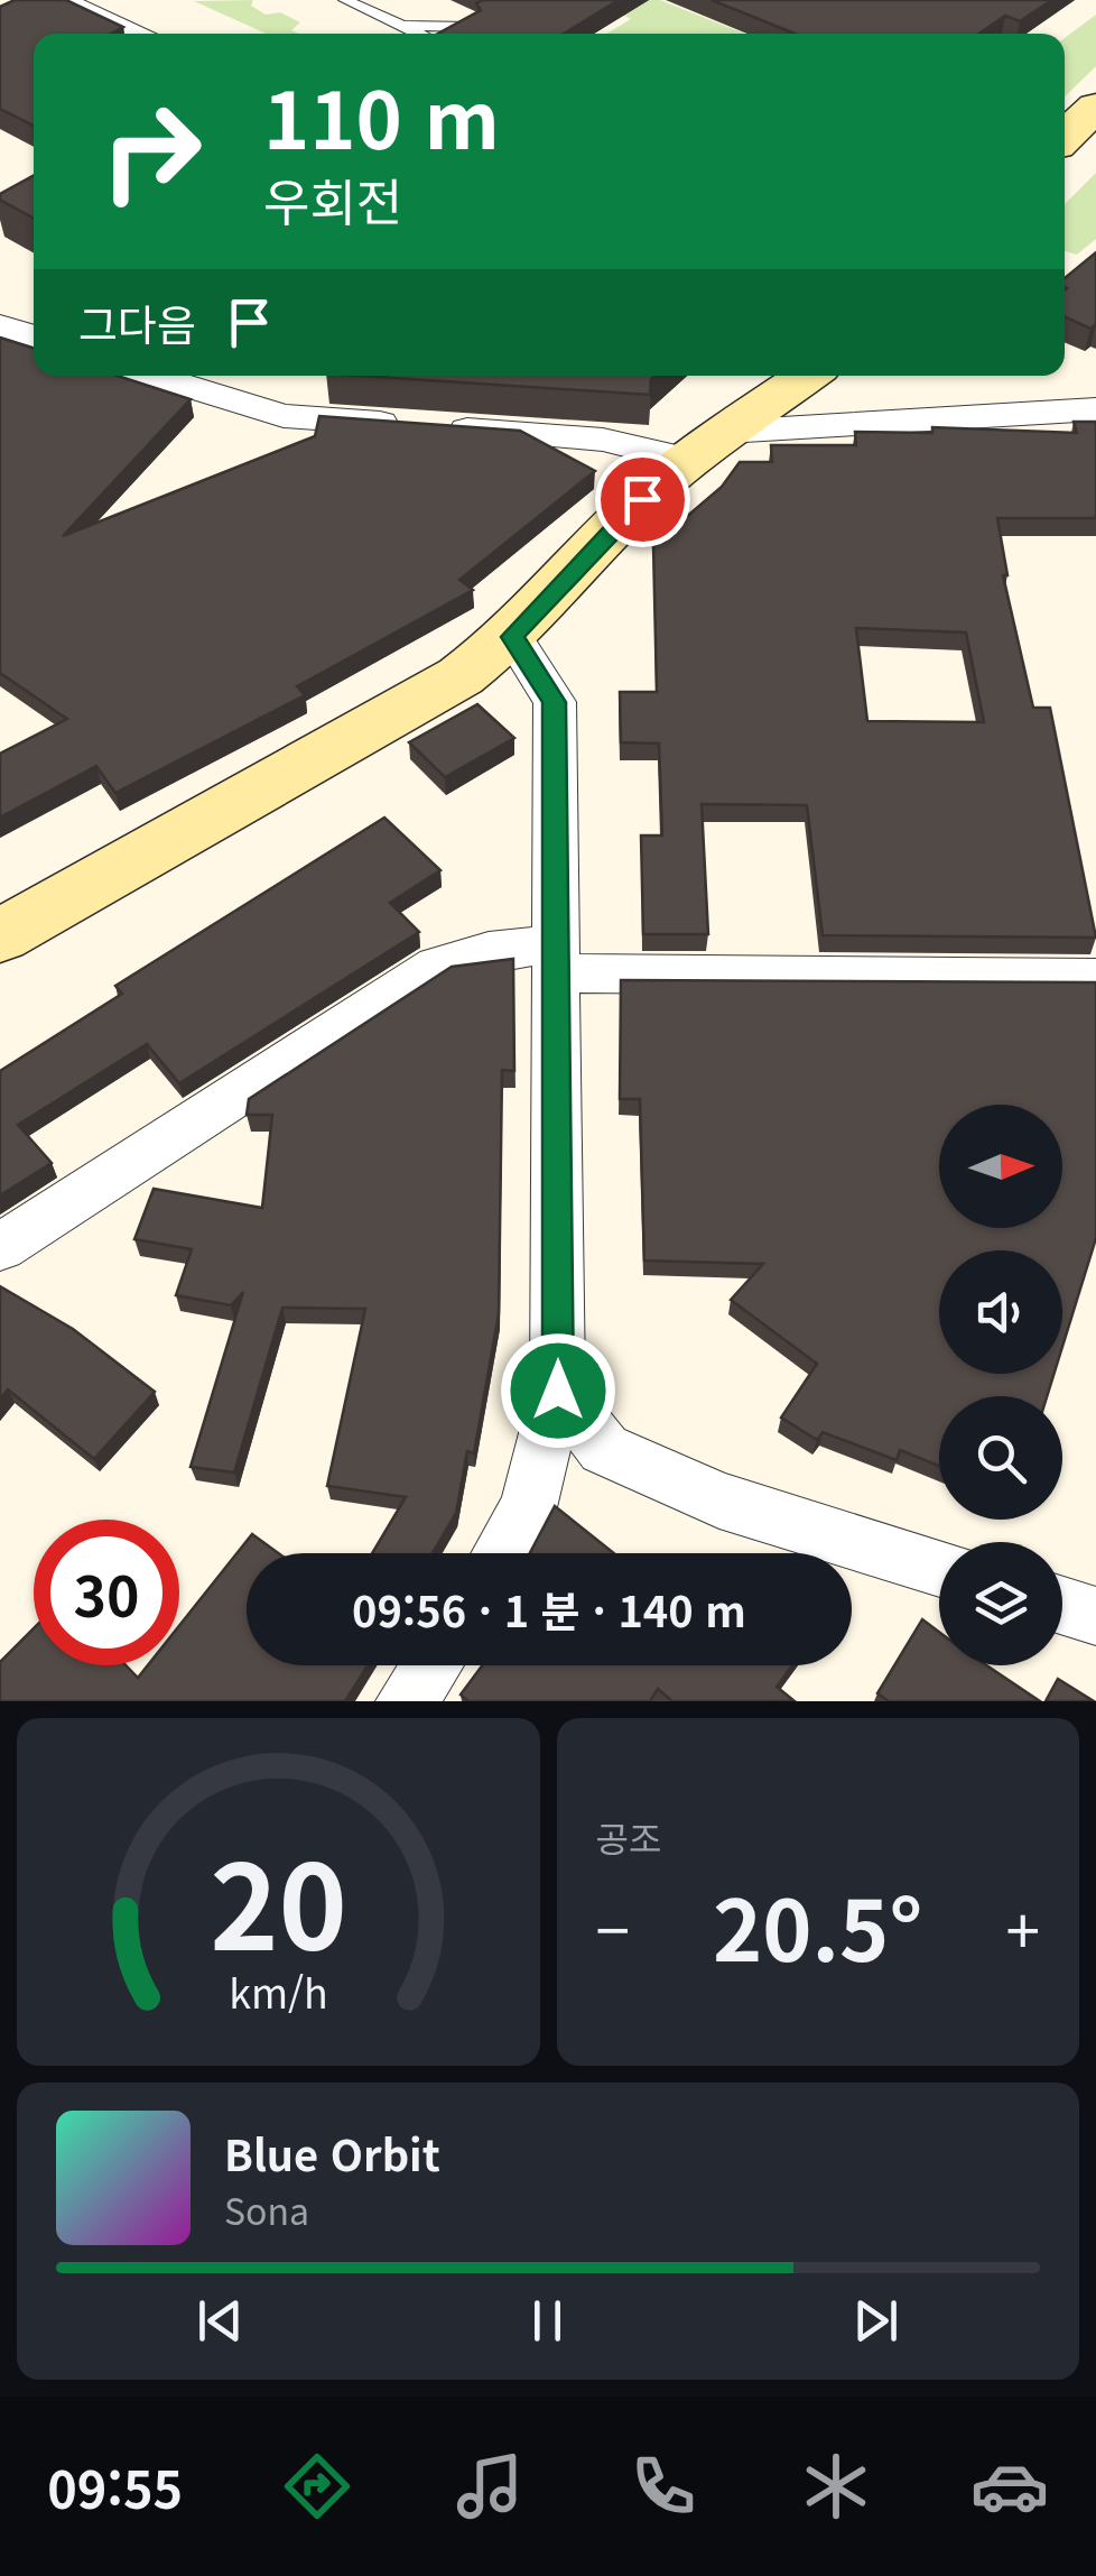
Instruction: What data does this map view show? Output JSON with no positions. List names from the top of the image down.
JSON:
{
  "north": "right",
  "page": {
    "turn": ["110 m", "우회전"],
    "then": "그다음",
    "limit": "30",
    "trip": "09:56 · 1 분 · 140 m",
    "tile": "공조",
    "heat": ["−", "20.5°", "+"],
    "song": ["Blue Orbit", "Sona"],
    "tabs": "09:55",
    "gauge": ["20", "km/h"]
  }
}
